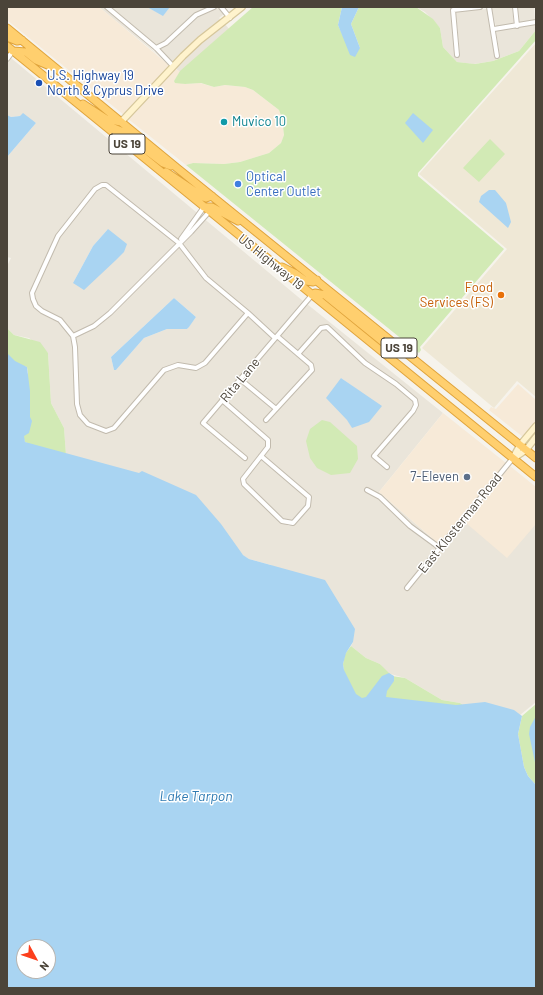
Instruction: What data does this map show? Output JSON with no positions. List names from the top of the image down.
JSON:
{
  "streets": {
    "highway": ["US 19", "US Highway 19"],
    "street": ["Rita Lane", "East Klosterman Road"]
  },
  "crossings": [
    ["US Highway 19", "Rita Lane"],
    ["US Highway 19", "East Klosterman Road"]
  ],
  "water": ["Lake Tarpon"],
  "places": [
    "U.S. Highway 19 North & Cyprus Drive",
    "Muvico 10",
    "Optical Center Outlet",
    "Food Services (FS)",
    "7-Eleven"
  ],
  "north": "bottom right"
}
